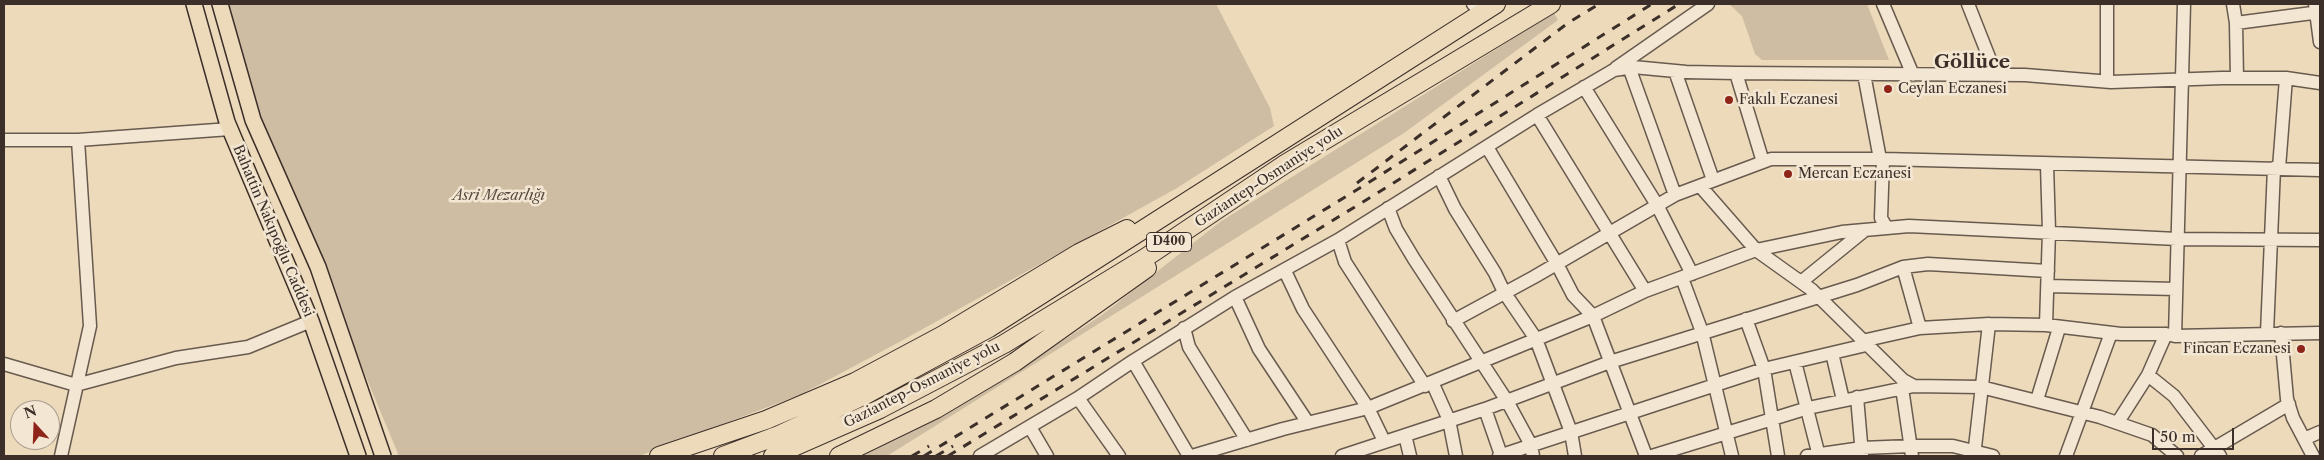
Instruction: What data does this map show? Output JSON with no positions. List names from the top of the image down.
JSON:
{
  "streets": {
    "highway": ["Gaziantep-Osmaniye yolu", "D400"],
    "main road": ["Bahattin Nakıpoğlu Caddesi"]
  },
  "districts": ["Göllüce"],
  "parks": ["Asri Mezarlığı"],
  "places": [
    "Ceylan Eczanesi",
    "Fakılı Eczanesi",
    "Mercan Eczanesi",
    "Fincan Eczanesi"
  ],
  "scale_bar": "50 m",
  "north": "top"
}
